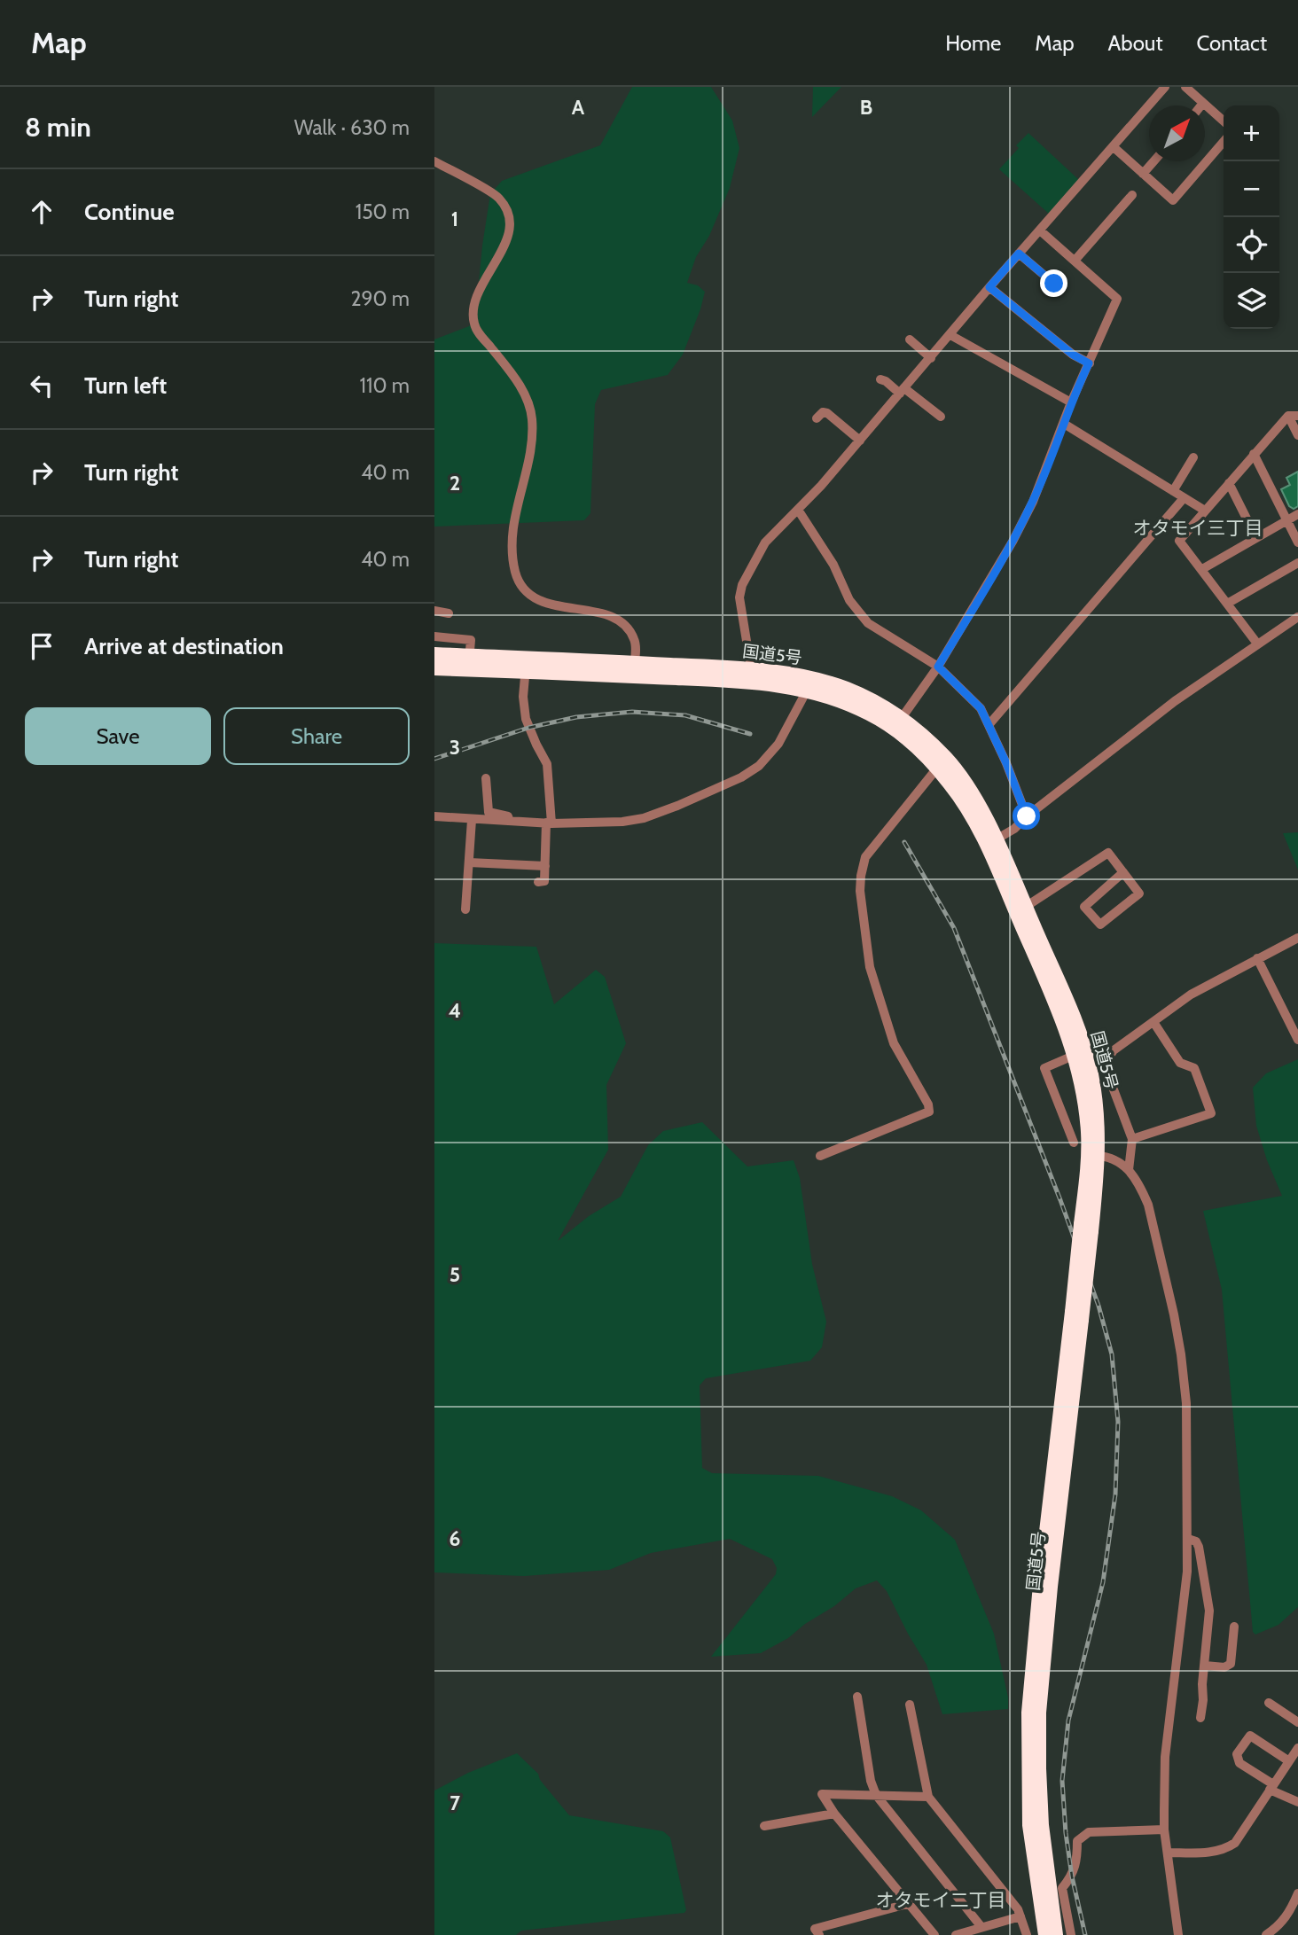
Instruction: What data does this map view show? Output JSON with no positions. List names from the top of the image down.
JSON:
{
  "streets": {
    "highway": ["国道5号"]
  },
  "districts": ["オタモイ三丁目", "オタモイ二丁目"],
  "north": "top right",
  "page": {
    "header": "Map",
    "nav": [
      "Home",
      "Map",
      "About",
      "Contact"
    ],
    "heading": ["8 min", "Walk · 630 m"],
    "map_buttons": ["+", "−"],
    "list": [
      ["Continue", "150 m"],
      ["Turn right", "290 m"],
      ["Turn left", "110 m"],
      ["Turn right", "40 m"],
      ["Turn right", "40 m"],
      "Arrive at destination"
    ],
    "buttons": ["Save", "Share"]
  },
  "grid": {
    "columns": ["A", "B"],
    "rows": [
      "1",
      "2",
      "3",
      "4",
      "5",
      "6",
      "7"
    ]
  }
}
